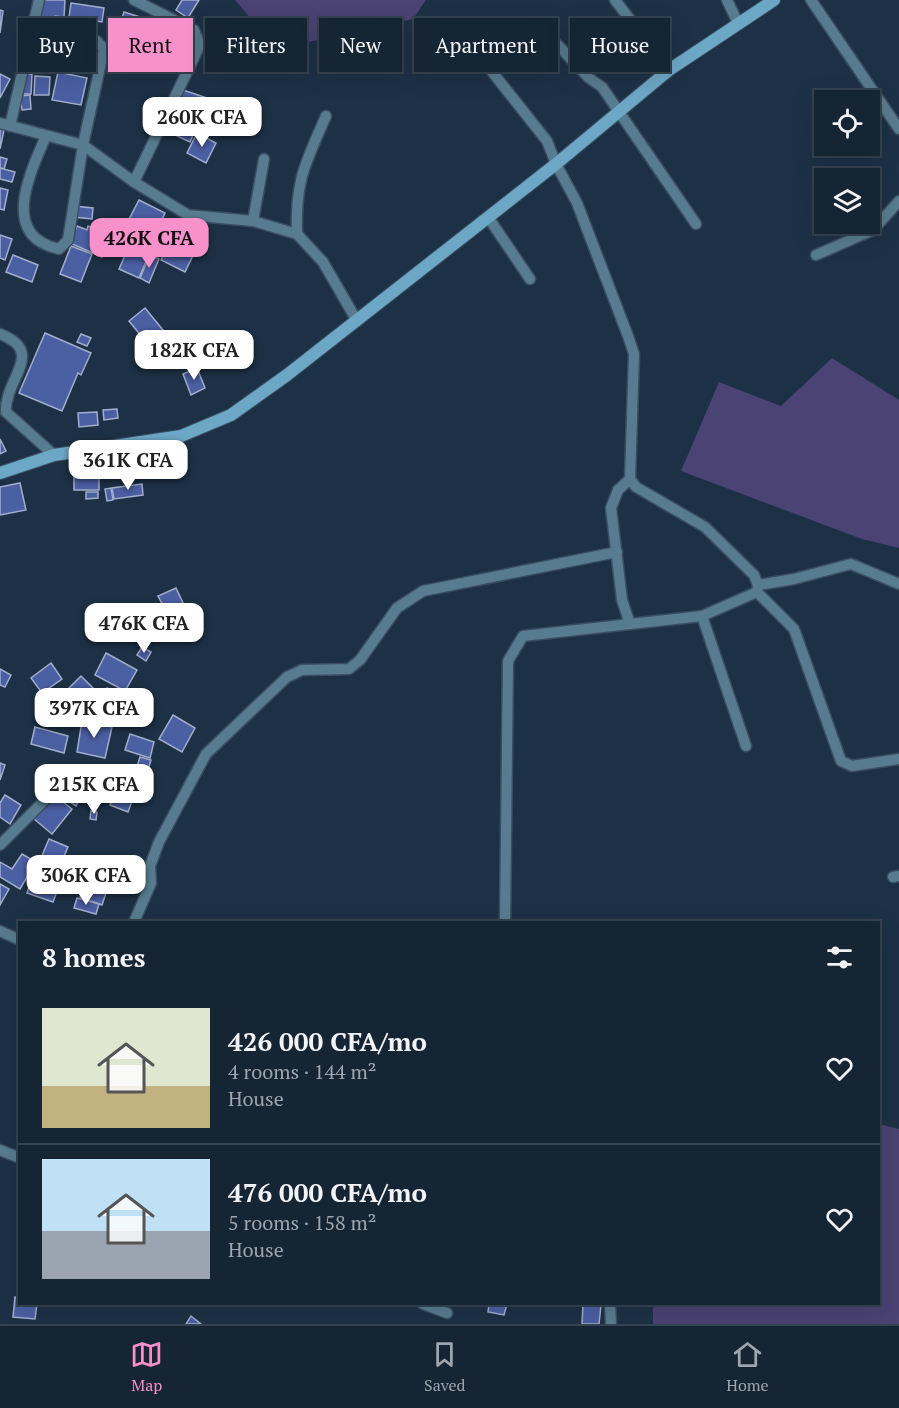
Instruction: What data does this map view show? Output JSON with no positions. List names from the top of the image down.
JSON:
{
  "page": {
    "chip": [
      "Buy",
      "Rent",
      "Filters",
      "New",
      "Apartment",
      "House"
    ],
    "price": [
      "260K CFA",
      "426K CFA",
      "182K CFA",
      "361K CFA",
      "476K CFA",
      "397K CFA",
      "215K CFA",
      "306K CFA"
    ],
    "heading": "8 homes",
    "list": [
      {
        "name": "426 000 CFA/mo",
        "note": "4 rooms · 144 m² · House"
      },
      {
        "name": "476 000 CFA/mo",
        "note": "5 rooms · 158 m² · House"
      }
    ],
    "tabs": ["Map", "Saved", "Home"]
  }
}
